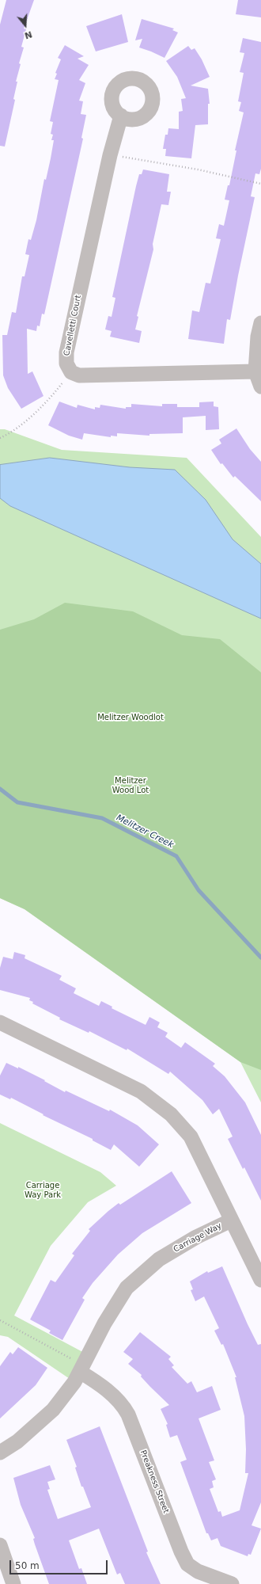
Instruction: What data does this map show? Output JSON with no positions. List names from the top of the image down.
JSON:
{
  "streets": {
    "street": ["Cavelletti Court", "Carriage Way", "Preakness Street"]
  },
  "crossings": [
    ["Carriage Way", "Preakness Street"]
  ],
  "water": ["Melitzer Creek"],
  "parks": ["Melitzer Woodlot", "Melitzer Wood Lot", "Carriage Way Park"],
  "scale_bar": "50 m",
  "north": "bottom"
}
